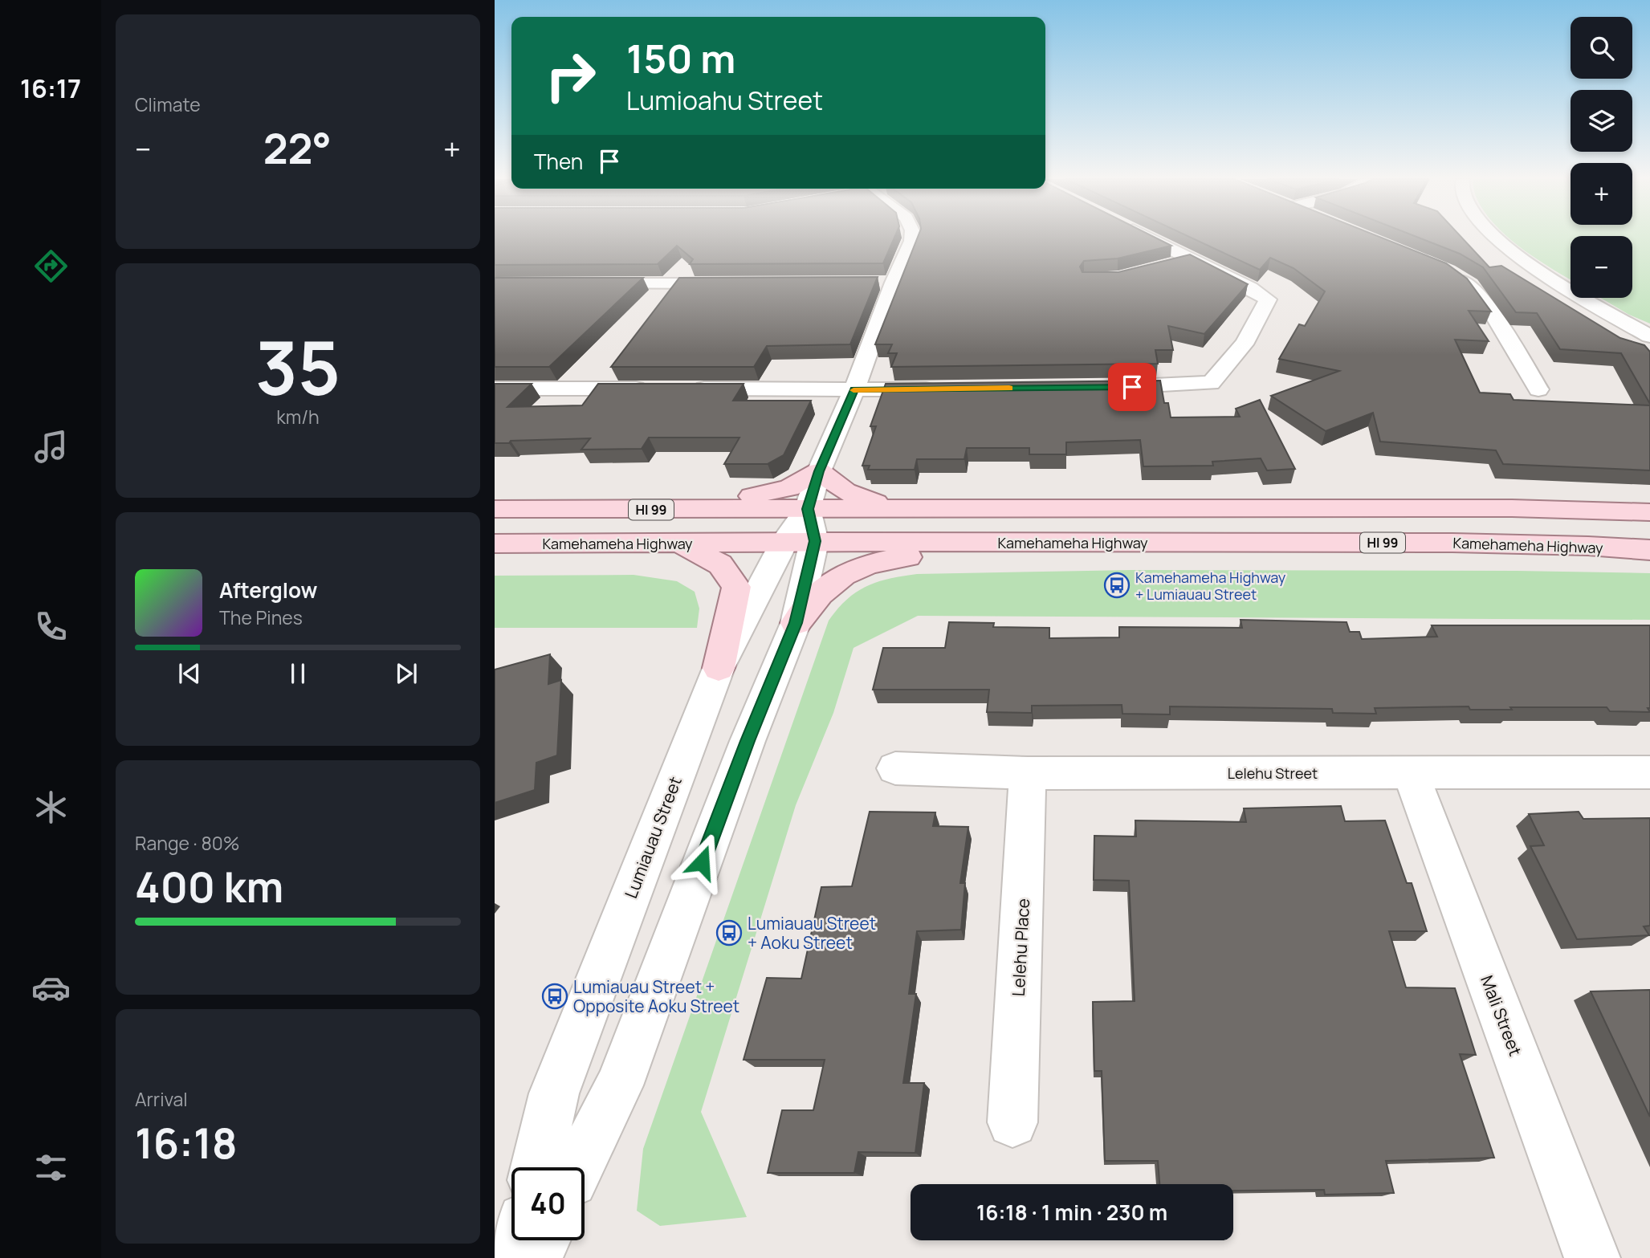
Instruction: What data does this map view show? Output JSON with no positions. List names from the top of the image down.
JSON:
{
  "streets": {
    "main road": ["HI 99", "Kamehameha Highway"],
    "street": [
      "Lelehu Street",
      "Lumiauau Street",
      "Lelehu Place",
      "Mali Street"
    ]
  },
  "crossings": [
    ["HI 99", "Lumiauau Street"],
    ["Kamehameha Highway", "Lumiauau Street"],
    ["Lelehu Street", "Lelehu Place"],
    ["Lelehu Street", "Mali Street"]
  ],
  "places": {
    "bus stop": ["Kamehameha Highway + Lumiauau Street", "Lumiauau Street + Aoku Street", "Lumiauau Street + Opposite Aoku Street"]
  },
  "page": {
    "tabs": "16:17",
    "tile": [
      "Climate",
      ["35", "km/h"],
      ["Range · 80%", "400 km"],
      ["Arrival", "16:18"]
    ],
    "map_buttons": ["+", "−"],
    "turn": ["150 m", "Lumioahu Street"],
    "heat": ["−", "22°", "+"],
    "then": "Then",
    "song": ["Afterglow", "The Pines"],
    "limit": "40",
    "trip": "16:18 · 1 min · 230 m"
  }
}
